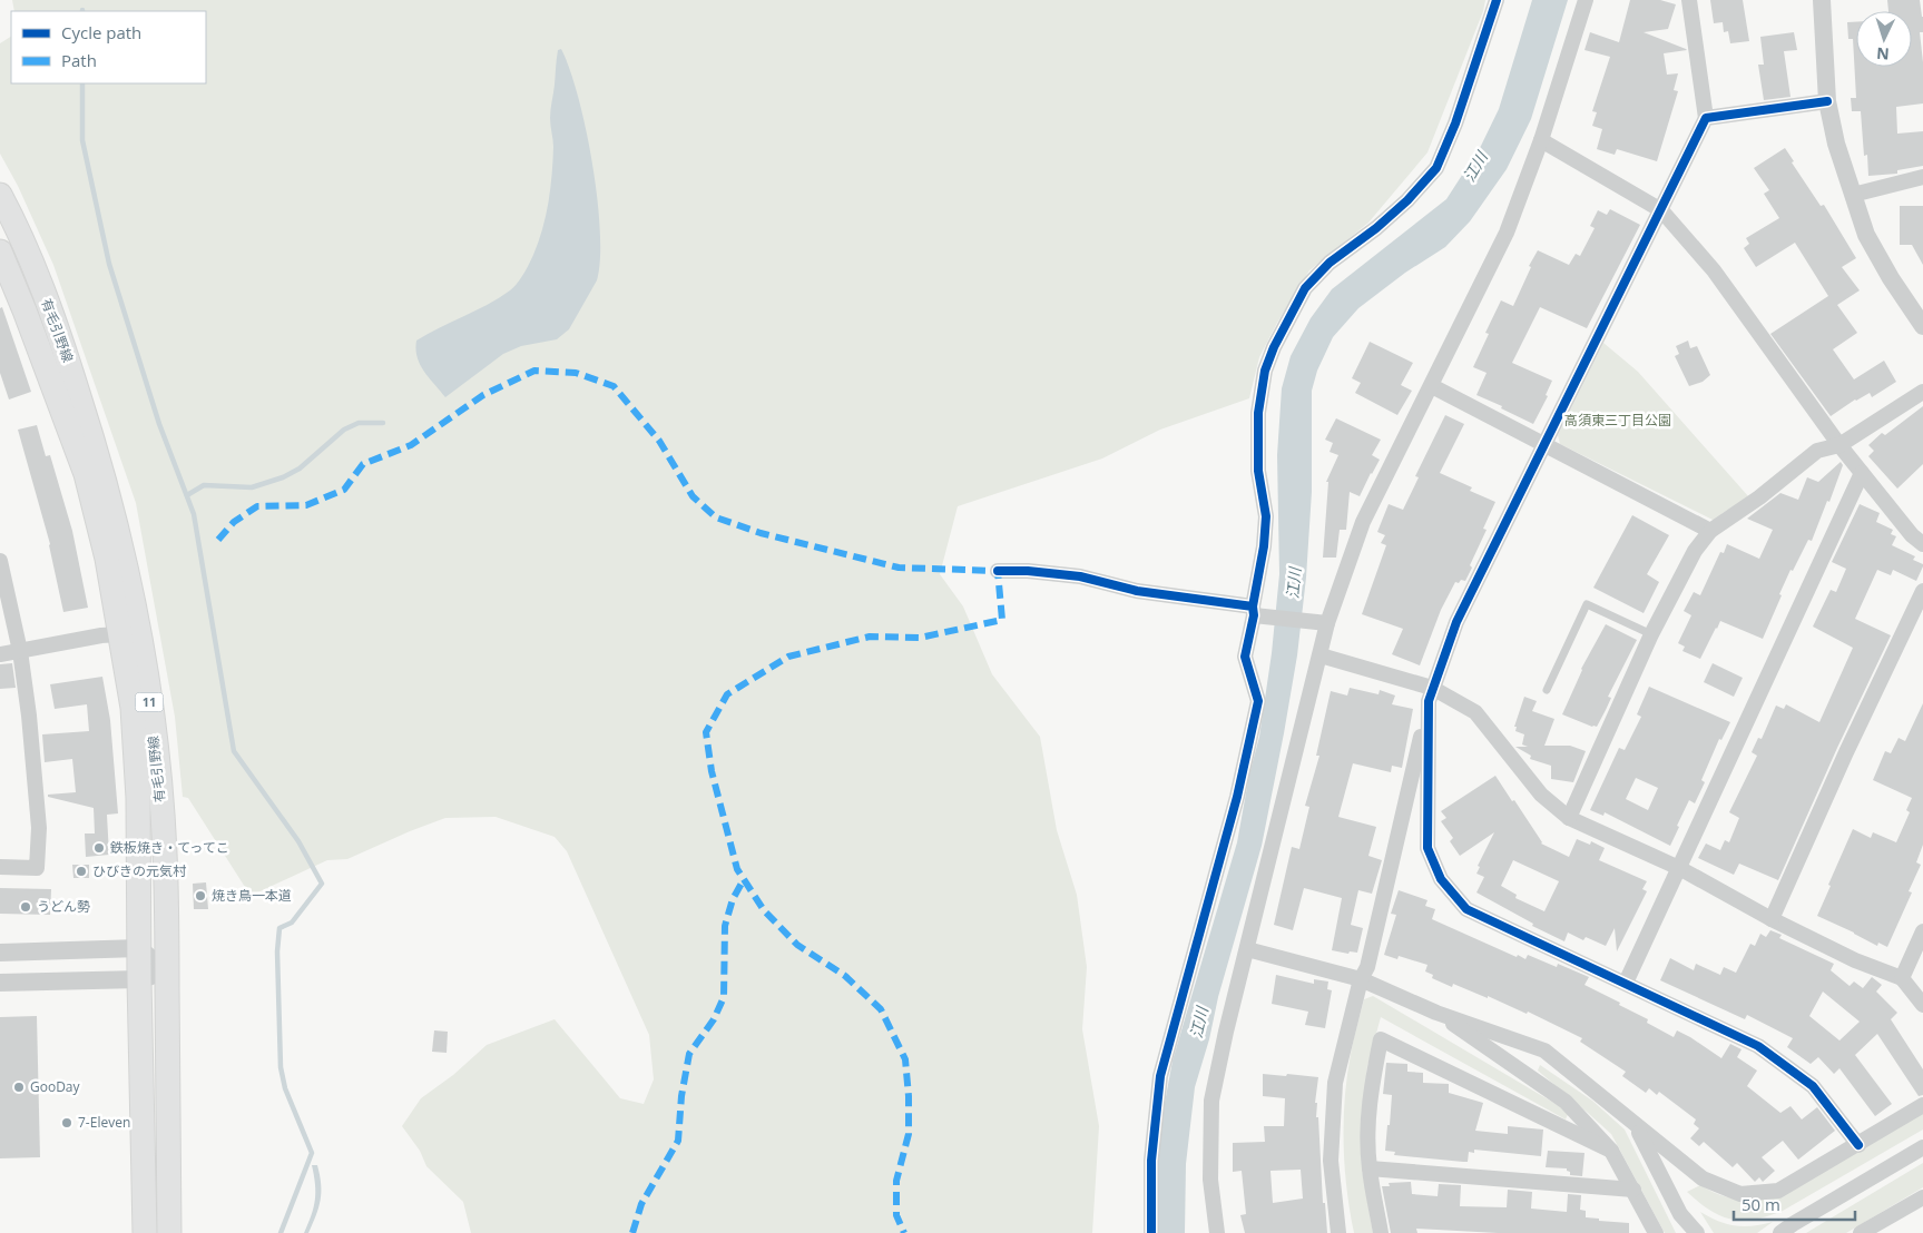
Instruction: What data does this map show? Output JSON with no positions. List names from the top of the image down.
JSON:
{
  "streets": {
    "main road": ["有毛引野線", "11"]
  },
  "water": ["江川"],
  "parks": ["高須東三丁目公園"],
  "places": [
    "鉄板焼き・てってこ",
    "ひびきの元気村",
    "焼き鳥一本道",
    "うどん勢",
    "GooDay",
    "7-Eleven"
  ],
  "legend": ["Cycle path", "Path"],
  "scale_bar": "50 m",
  "north": "bottom"
}
